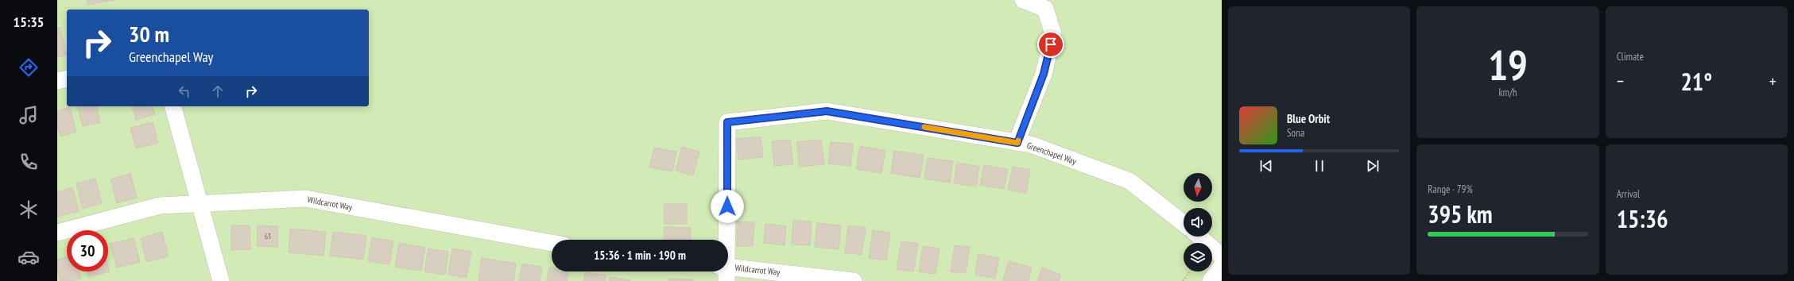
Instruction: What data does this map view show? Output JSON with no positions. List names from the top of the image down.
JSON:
{
  "streets": {
    "street": ["Greenchapel Way", "Wildcarrot Way"]
  },
  "house_numbers": ["63"],
  "north": "bottom",
  "page": {
    "tabs": "15:35",
    "tile": [
      ["19", "km/h"],
      "Climate",
      ["Range · 79%", "395 km"],
      ["Arrival", "15:36"]
    ],
    "turn": ["30 m", "Greenchapel Way"],
    "heat": ["−", "21°", "+"],
    "song": ["Blue Orbit", "Sona"],
    "limit": "30",
    "trip": "15:36 · 1 min · 190 m"
  }
}
